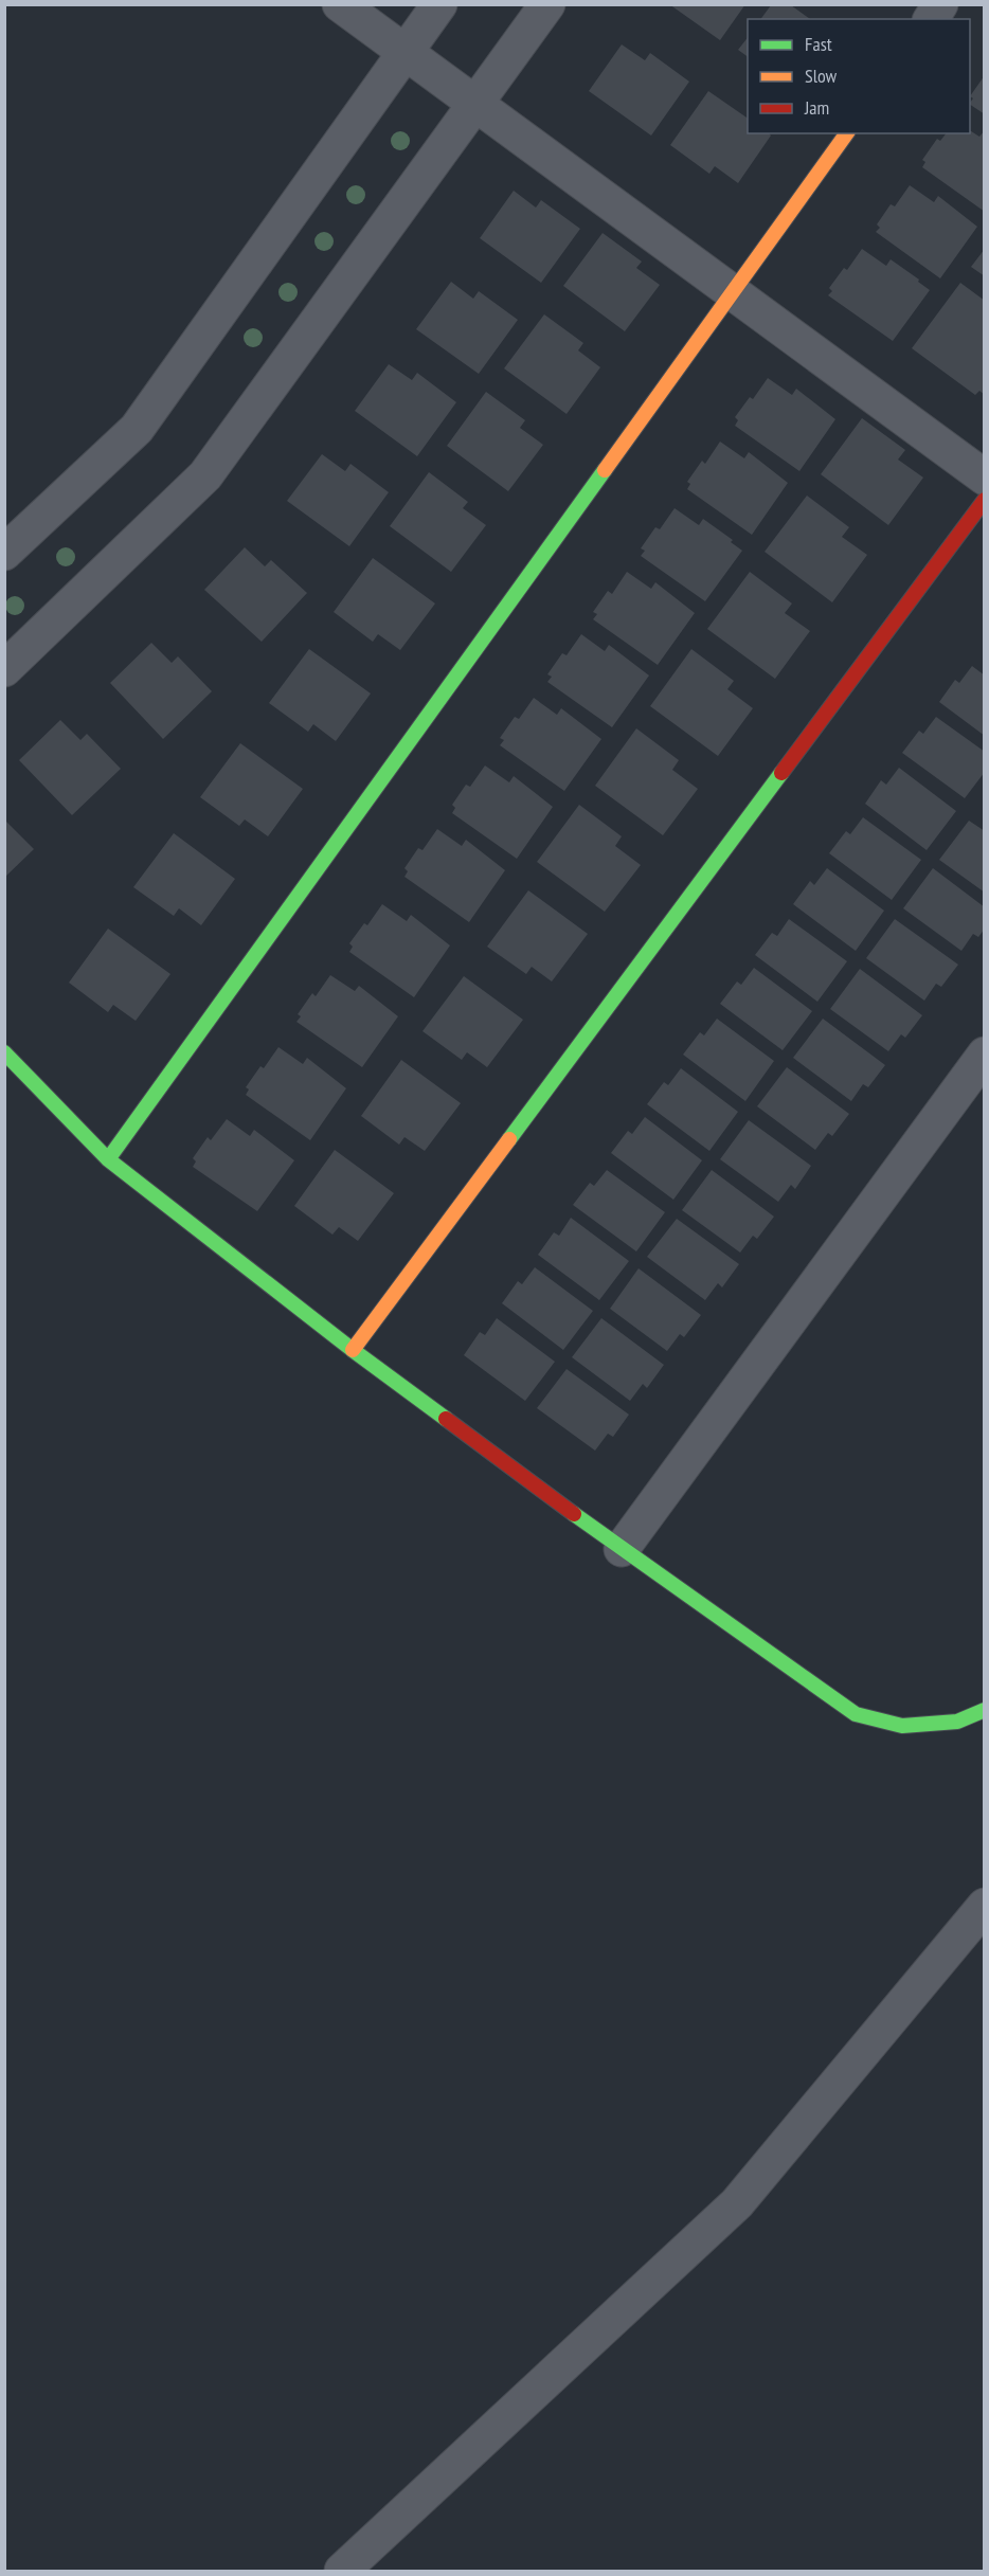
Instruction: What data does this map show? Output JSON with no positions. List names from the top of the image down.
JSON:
{
  "legend": ["Fast", "Slow", "Jam"]
}
